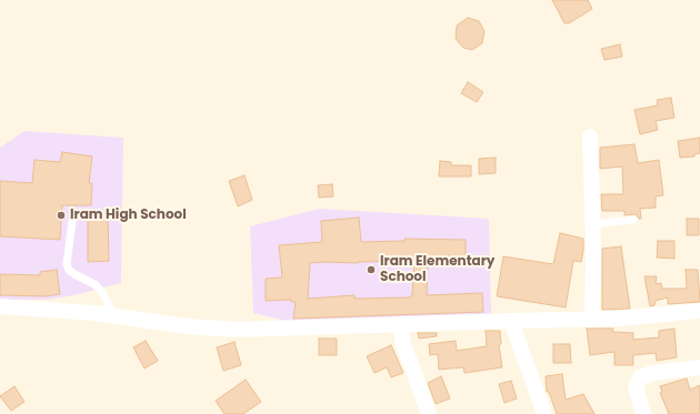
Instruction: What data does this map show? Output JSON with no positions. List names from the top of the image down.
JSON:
{
  "places": ["Iram High School", "Iram Elementary School"]
}
